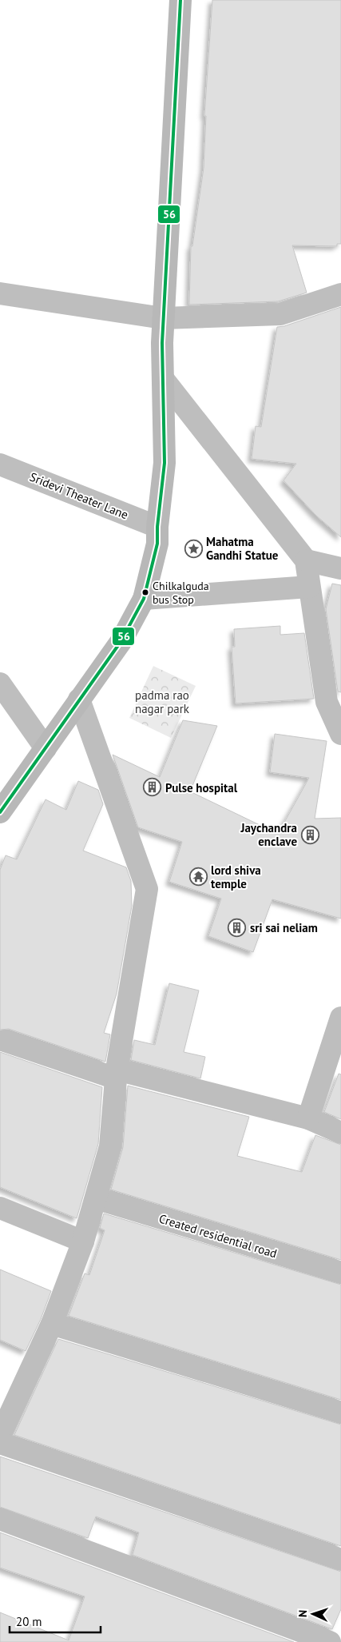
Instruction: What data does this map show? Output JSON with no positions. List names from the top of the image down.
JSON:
{
  "streets": {
    "street": ["Sridevi Theater Lane", "Created residential road"]
  },
  "parks": ["padma rao nagar park"],
  "places": {
    "place": ["Mahatma Gandhi Statue"],
    "other": ["Chilkalguda bus Stop"],
    "building": ["Pulse hospital", "Jaychandra enclave", "sri sai neliam"],
    "temple": ["lord shiva temple"]
  },
  "lines": ["transit line 56"],
  "scale_bar": "20 m",
  "north": "left"
}
